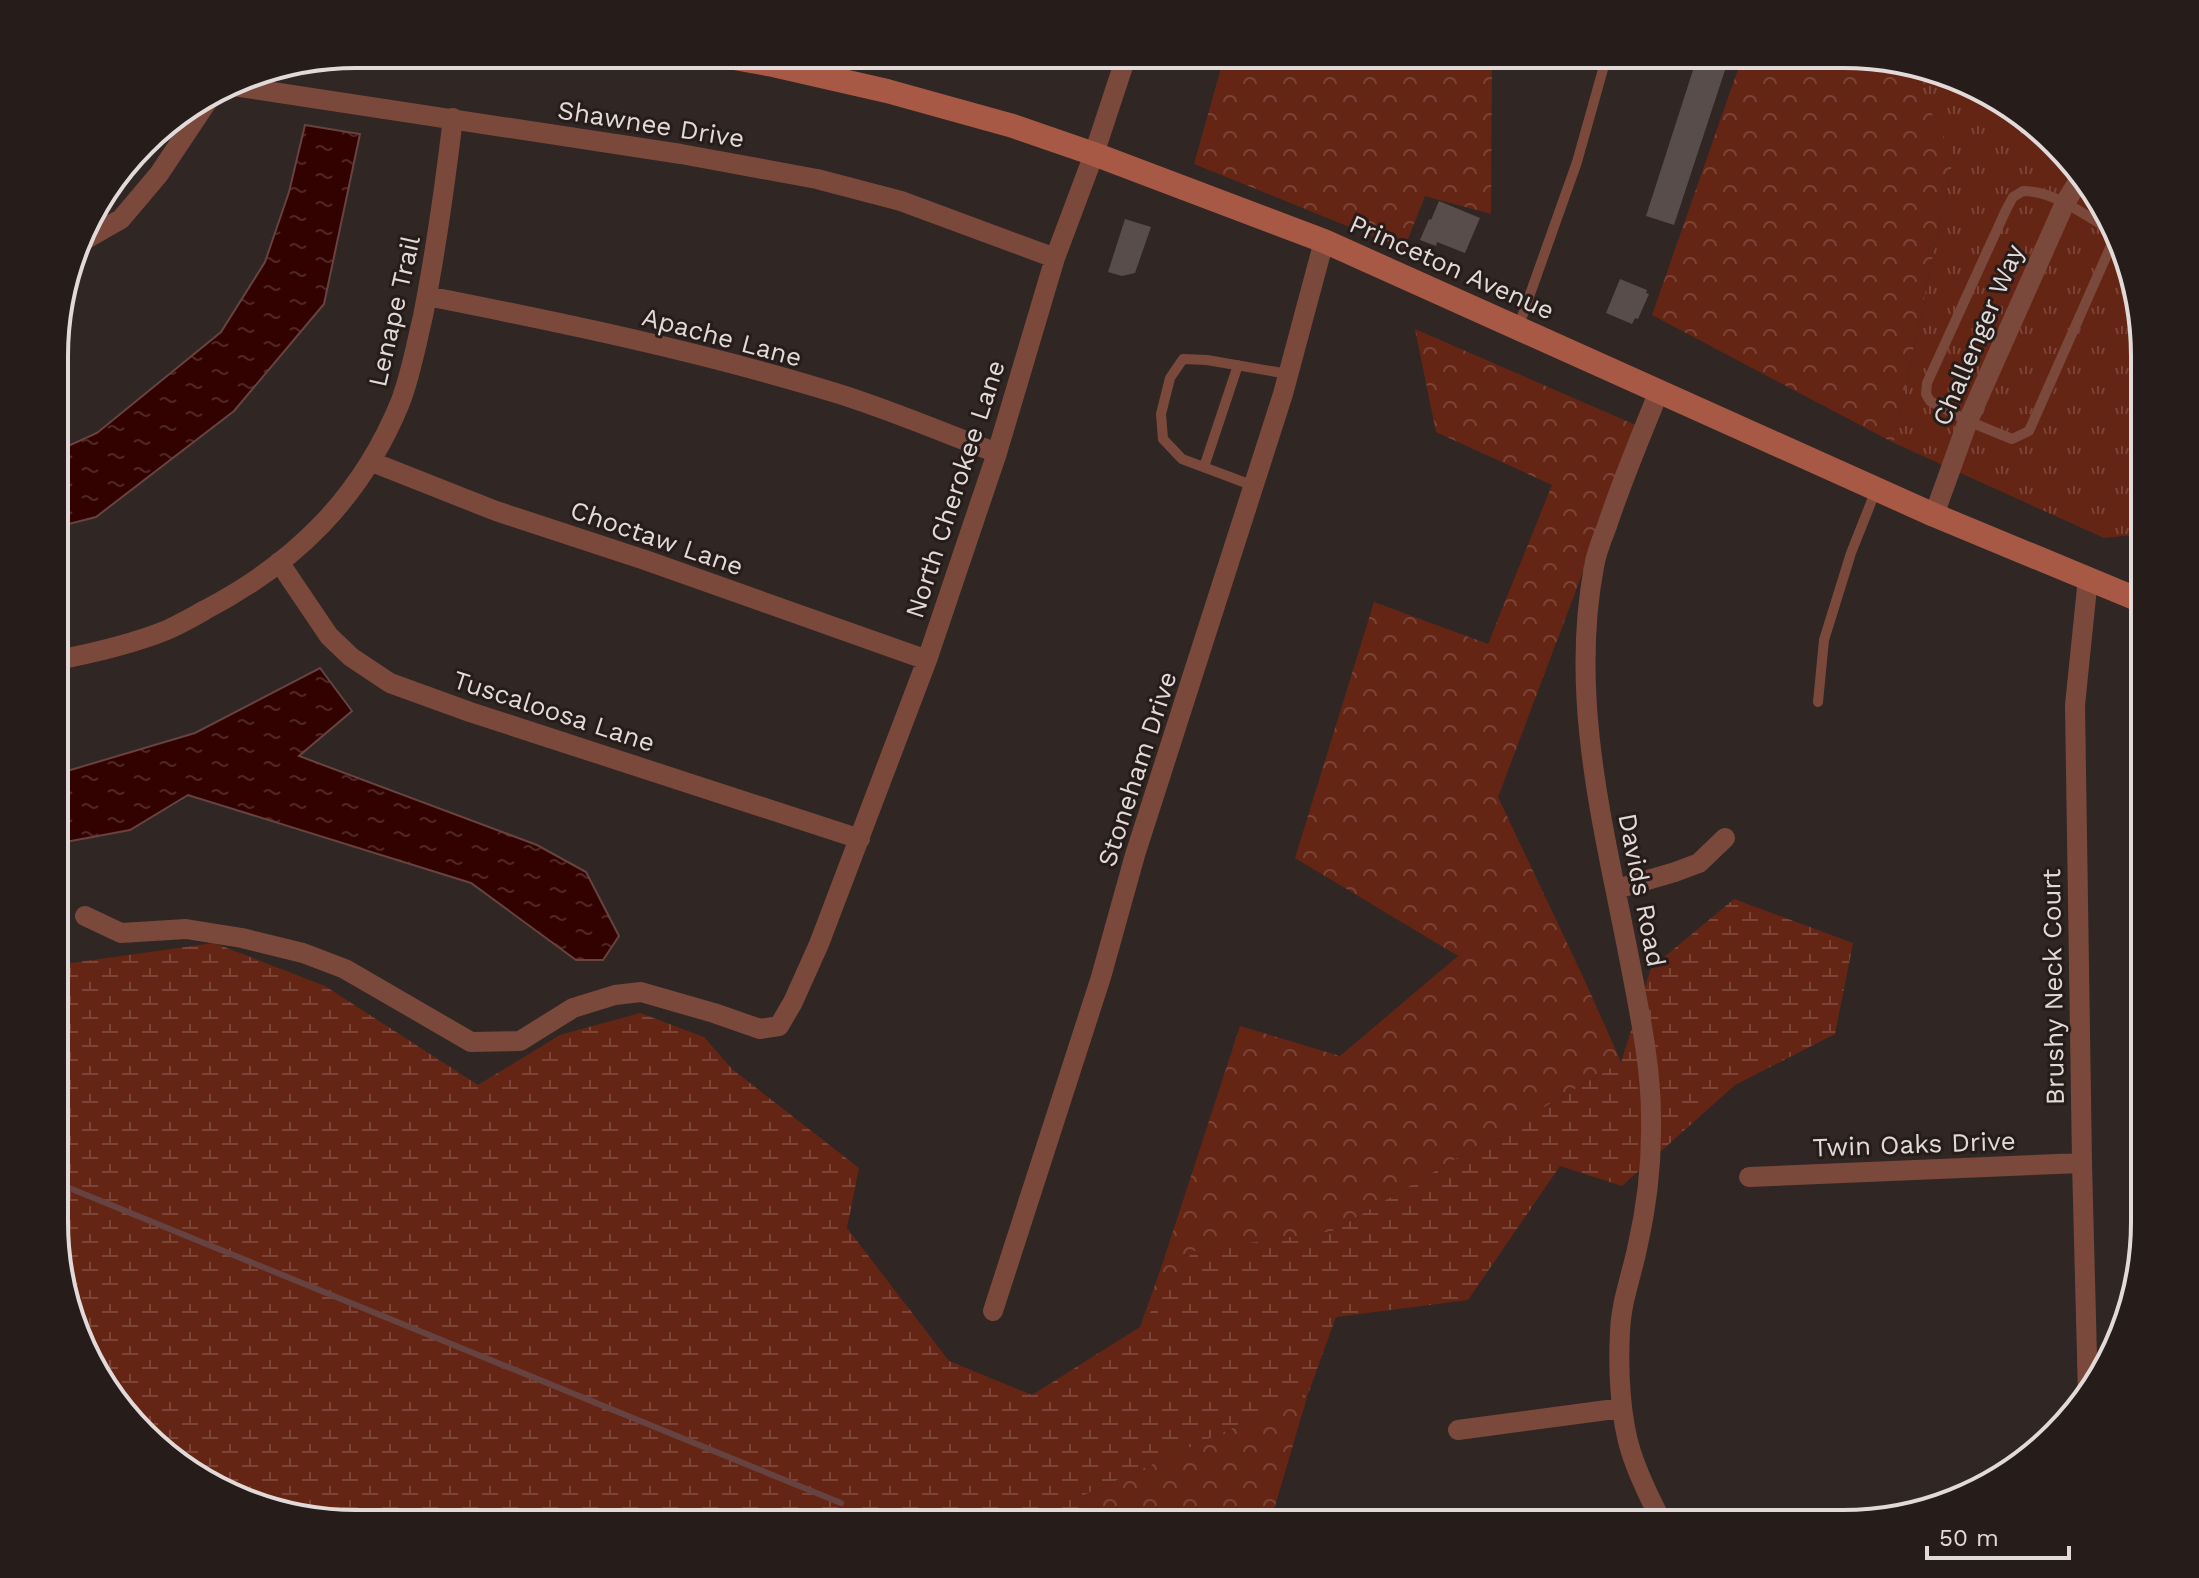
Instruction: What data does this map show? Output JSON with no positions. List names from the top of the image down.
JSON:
{
  "streets": {
    "main road": ["Princeton Avenue"],
    "street": [
      "Shawnee Drive",
      "Lenape Trail",
      "Challenger Way",
      "Apache Lane",
      "North Cherokee Lane",
      "Choctaw Lane",
      "Tuscaloosa Lane",
      "Stoneham Drive",
      "Davids Road",
      "Brushy Neck Court",
      "Twin Oaks Drive"
    ]
  },
  "crossings": [
    ["Shawnee Drive", "Lenape Trail"],
    ["Shawnee Drive", "North Cherokee Lane"],
    ["Princeton Avenue", "Challenger Way"],
    ["Princeton Avenue", "North Cherokee Lane"],
    ["Princeton Avenue", "Stoneham Drive"],
    ["Princeton Avenue", "Davids Road"],
    ["Princeton Avenue", "Brushy Neck Court"],
    ["Lenape Trail", "Apache Lane"],
    ["Lenape Trail", "Choctaw Lane"],
    ["Lenape Trail", "Tuscaloosa Lane"],
    ["Apache Lane", "North Cherokee Lane"],
    ["North Cherokee Lane", "Choctaw Lane"],
    ["North Cherokee Lane", "Tuscaloosa Lane"],
    ["Brushy Neck Court", "Twin Oaks Drive"]
  ],
  "scale_bar": "50 m"
}
